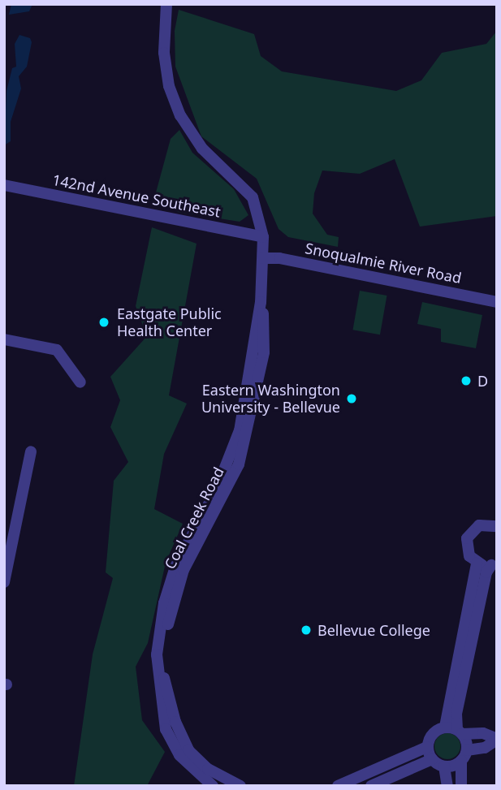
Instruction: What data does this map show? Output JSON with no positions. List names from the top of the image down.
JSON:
{
  "streets": {
    "street": ["142nd Avenue Southeast", "Snoqualmie River Road", "Coal Creek Road"]
  },
  "crossings": [
    ["142nd Avenue Southeast", "Coal Creek Road"],
    ["Snoqualmie River Road", "Coal Creek Road"]
  ],
  "places": [
    "Eastgate Public Health Center",
    "D",
    "Eastern Washington University - Bellevue",
    "Bellevue College"
  ]
}
